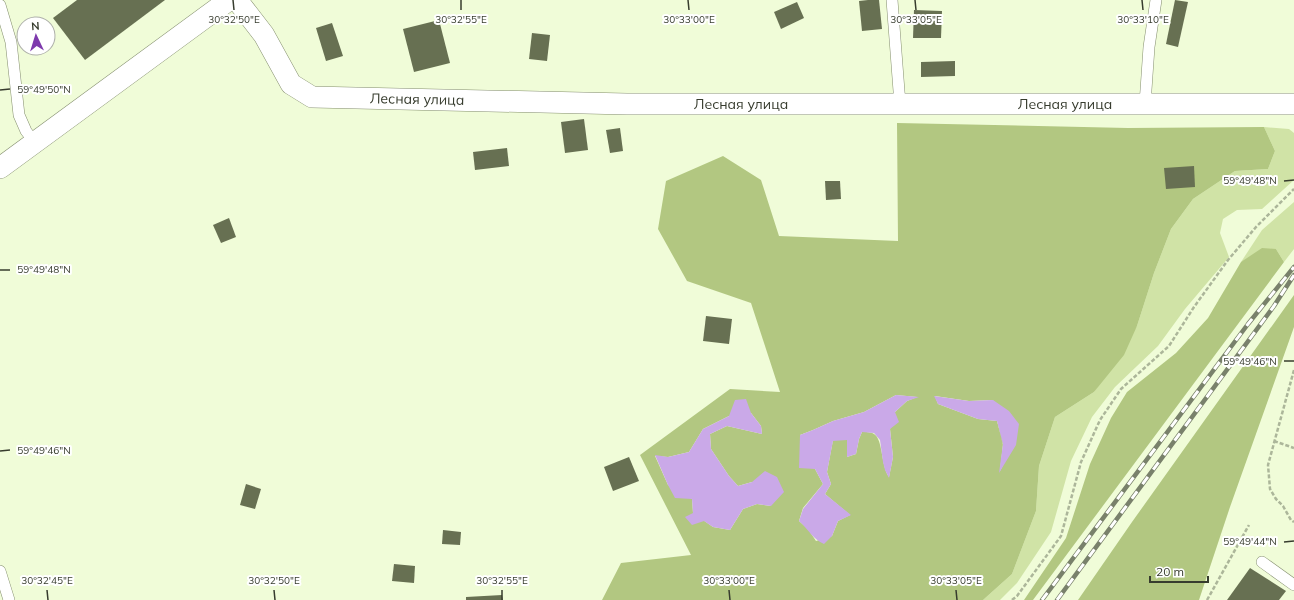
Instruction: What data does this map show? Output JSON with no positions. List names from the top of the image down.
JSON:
{
  "streets": {
    "street": ["Лесная улица"]
  },
  "scale_bar": "20 m",
  "north": "top",
  "coordinates": [
    "30°32'50\"E",
    "30°32'55\"E",
    "30°33'00\"E",
    "30°33'05\"E",
    "30°33'10\"E",
    "59°49'50\"N",
    "59°49'48\"N",
    "59°49'46\"N",
    "59°49'44\"N",
    "30°32'45\"E"
  ]
}
